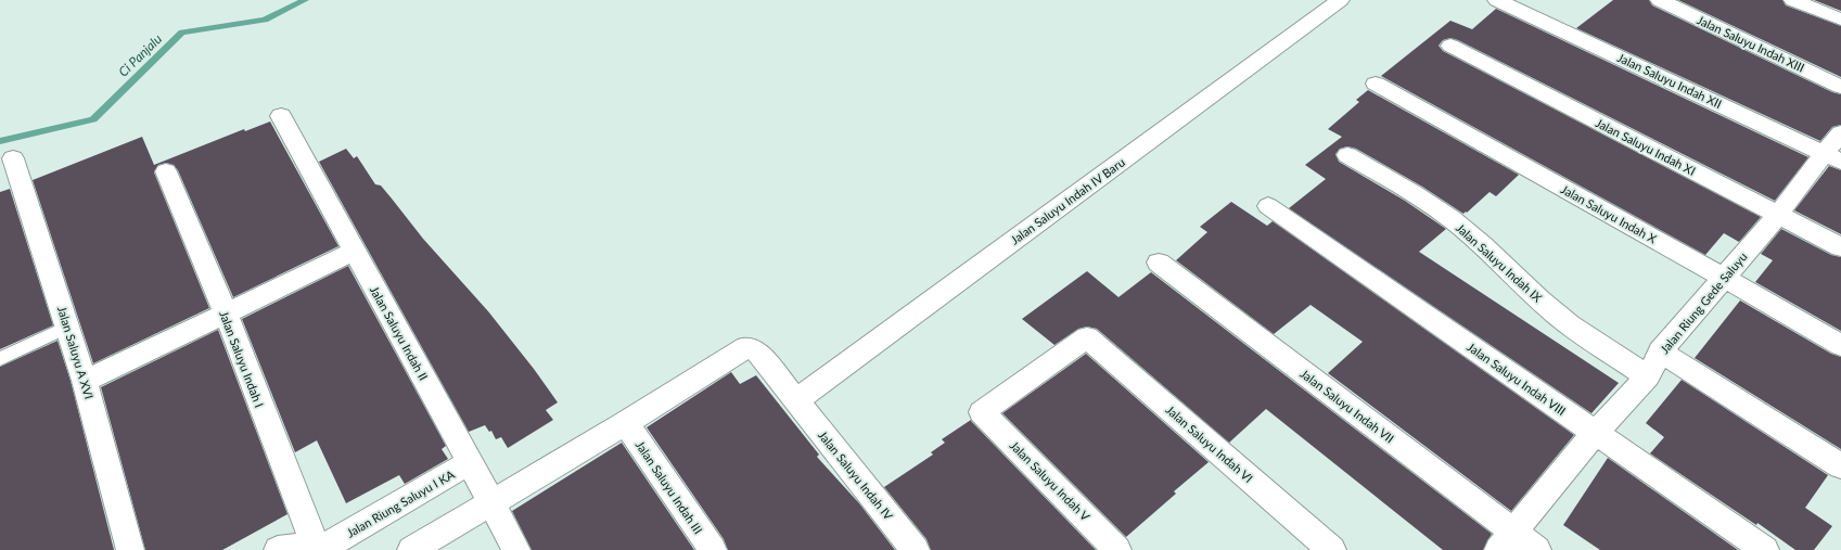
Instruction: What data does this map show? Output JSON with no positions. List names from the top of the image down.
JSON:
{
  "streets": {
    "street": [
      "Jalan Saluyu Indah XIII",
      "Jalan Saluyu Indah XII",
      "Jalan Saluyu Indah XI",
      "Jalan Saluyu Indah IV Baru",
      "Jalan Saluyu Indah X",
      "Jalan Saluyu Indah IX",
      "Jalan Riung Gede Saluyu",
      "Jalan Saluyu Indah II",
      "Jalan Saluyu A XVI",
      "Jalan Saluyu Indah I",
      "Jalan Saluyu Indah VIII",
      "Jalan Saluyu Indah VII",
      "Jalan Saluyu Indah VI",
      "Jalan Saluyu Indah IV",
      "Jalan Saluyu Indah V",
      "Jalan Saluyu Indah III",
      "Jalan Riung Saluyu I KA"
    ]
  },
  "crossings": [
    ["Jalan Saluyu Indah XII", "Jalan Riung Gede Saluyu"],
    ["Jalan Saluyu Indah XI", "Jalan Riung Gede Saluyu"],
    ["Jalan Saluyu Indah IV Baru", "Jalan Saluyu Indah IV"],
    ["Jalan Saluyu Indah X", "Jalan Riung Gede Saluyu"],
    ["Jalan Saluyu Indah IX", "Jalan Riung Gede Saluyu"],
    ["Jalan Riung Gede Saluyu", "Jalan Saluyu Indah VIII"],
    ["Jalan Riung Gede Saluyu", "Jalan Saluyu Indah VII"],
    ["Jalan Saluyu Indah II", "Jalan Riung Saluyu I KA"],
    ["Jalan Saluyu Indah I", "Jalan Riung Saluyu I KA"],
    ["Jalan Saluyu Indah VI", "Jalan Saluyu Indah V"],
    ["Jalan Saluyu Indah IV", "Jalan Saluyu Indah III"]
  ],
  "water": ["Ci Panjalu"]
}
